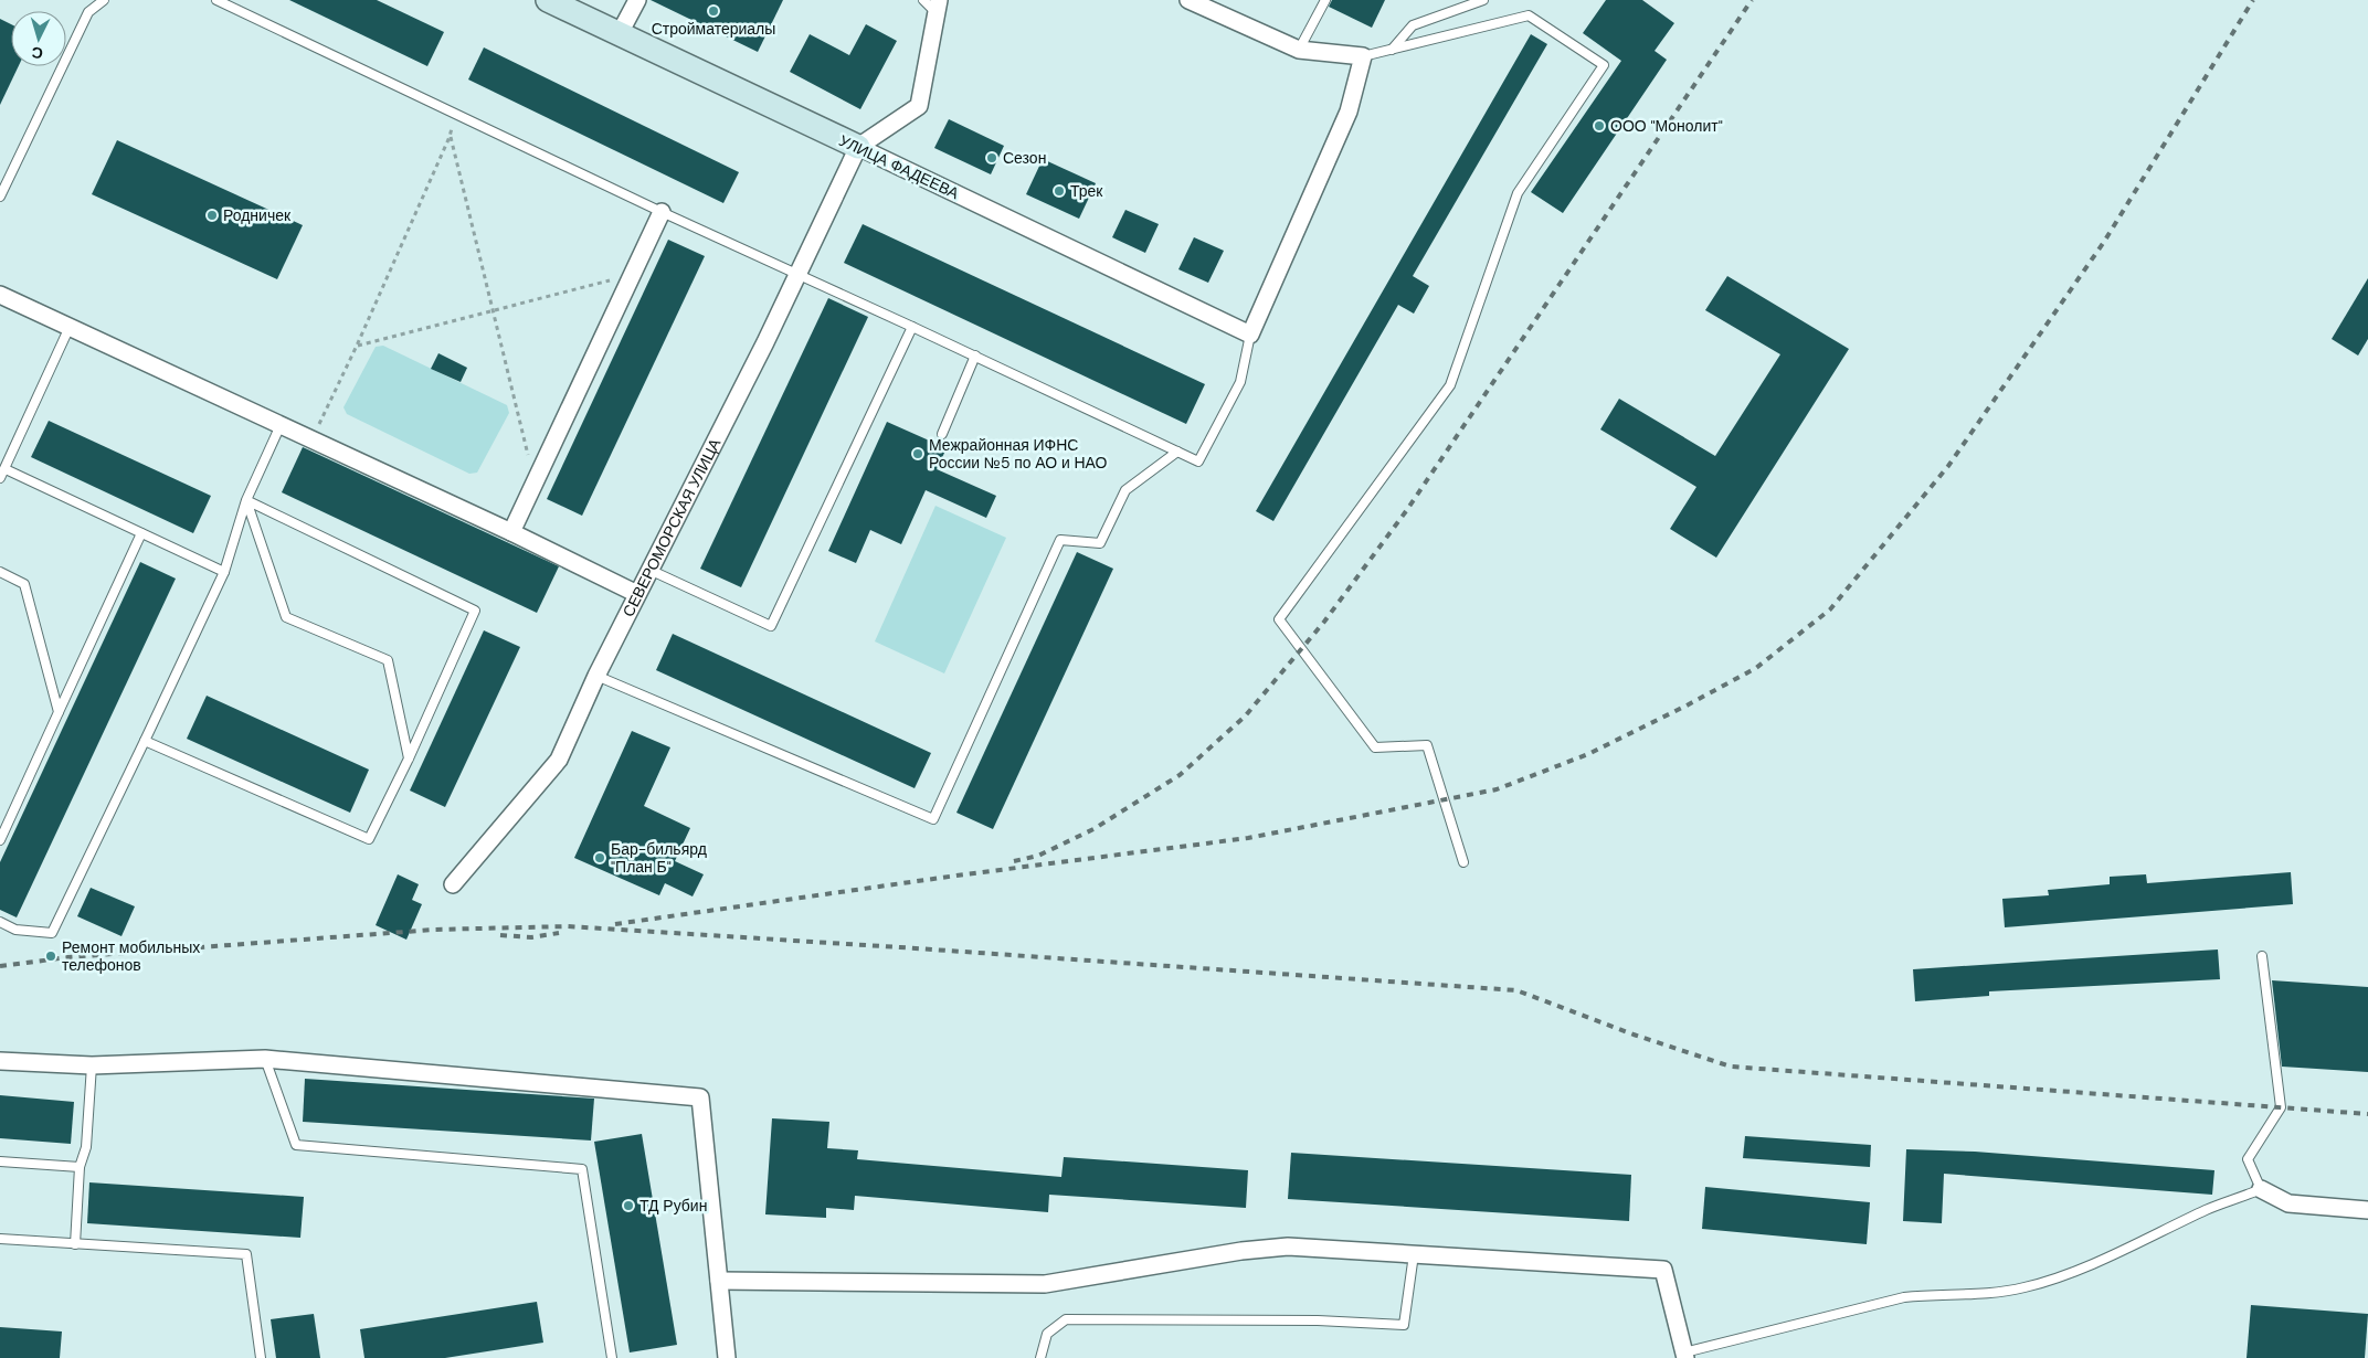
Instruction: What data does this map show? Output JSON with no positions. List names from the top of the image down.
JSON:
{
  "streets": {
    "street": ["УЛИЦА ФАДЕЕВА", "СЕВЕРОМОРСКАЯ УЛИЦА"]
  },
  "crossings": [
    ["УЛИЦА ФАДЕЕВА", "СЕВЕРОМОРСКАЯ УЛИЦА"]
  ],
  "places": [
    "Стройматериалы",
    "ООО \"Монолит\"",
    "Сезон",
    "Трек",
    "Родничек",
    "Межрайонная ИФНС России №5 по АО и НАО",
    "Бар-бильярд \"План Б\"",
    "Ремонт мобильных телефонов",
    "ТД Рубин"
  ],
  "north": "bottom"
}
